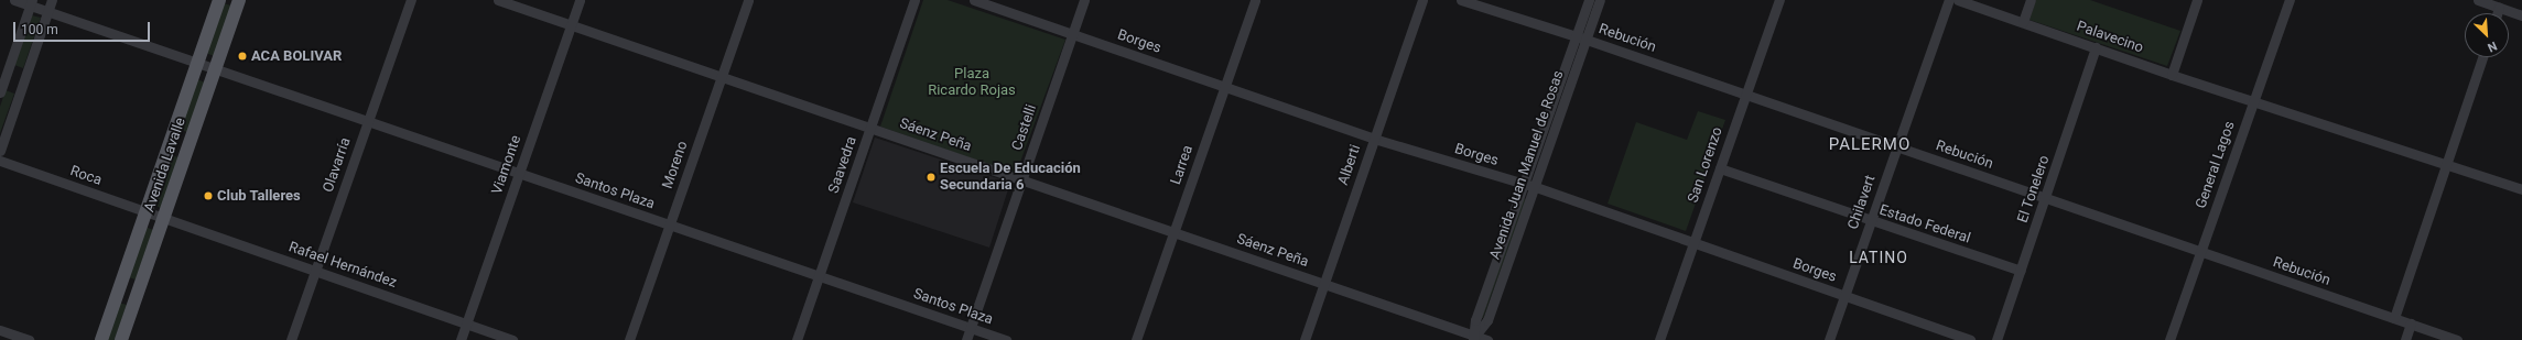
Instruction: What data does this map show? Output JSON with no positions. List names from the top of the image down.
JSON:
{
  "streets": {
    "main road": ["Avenida Lavalle"],
    "street": [
      "Palavecino",
      "Rebución",
      "Borges",
      "Castelli",
      "Sáenz Peña",
      "Olavarría",
      "Viamonte",
      "Moreno",
      "Saavedra",
      "Larrea",
      "Alberti",
      "Avenida Juan Manuel de Rosas",
      "San Lorenzo",
      "General Lagos",
      "Roca",
      "El Tonelero",
      "Santos Plaza",
      "Chilavert",
      "Estado Federal",
      "Rafael Hernández"
    ]
  },
  "crossings": [
    ["Palavecino", "General Lagos"],
    ["Palavecino", "El Tonelero"],
    ["Rebución", "Avenida Juan Manuel de Rosas"],
    ["Rebución", "San Lorenzo"],
    ["Rebución", "General Lagos"],
    ["Rebución", "El Tonelero"],
    ["Rebución", "Chilavert"],
    ["Borges", "Castelli"],
    ["Borges", "Larrea"],
    ["Borges", "Alberti"],
    ["Borges", "Avenida Juan Manuel de Rosas"],
    ["Borges", "San Lorenzo"],
    ["Borges", "Chilavert"],
    ["Castelli", "Sáenz Peña"],
    ["Castelli", "Santos Plaza"],
    ["Sáenz Peña", "Viamonte"],
    ["Sáenz Peña", "Moreno"],
    ["Sáenz Peña", "Saavedra"],
    ["Sáenz Peña", "Larrea"],
    ["Sáenz Peña", "Alberti"],
    ["Sáenz Peña", "Avenida Juan Manuel de Rosas"],
    ["Avenida Lavalle", "Roca"],
    ["Avenida Lavalle", "Santos Plaza"],
    ["Avenida Lavalle", "Rafael Hernández"],
    ["Olavarría", "Santos Plaza"],
    ["Olavarría", "Rafael Hernández"],
    ["Viamonte", "Santos Plaza"],
    ["Viamonte", "Rafael Hernández"],
    ["Moreno", "Santos Plaza"],
    ["Saavedra", "Santos Plaza"],
    ["San Lorenzo", "Estado Federal"],
    ["Roca", "Rafael Hernández"],
    ["El Tonelero", "Estado Federal"],
    ["Chilavert", "Estado Federal"]
  ],
  "districts": ["PALERMO", "LATINO"],
  "parks": ["Plaza Ricardo Rojas"],
  "places": ["ACA BOLIVAR", "Escuela De Educación Secundaria 6", "Club Talleres"],
  "scale_bar": "100 m",
  "north": "bottom right"
}
